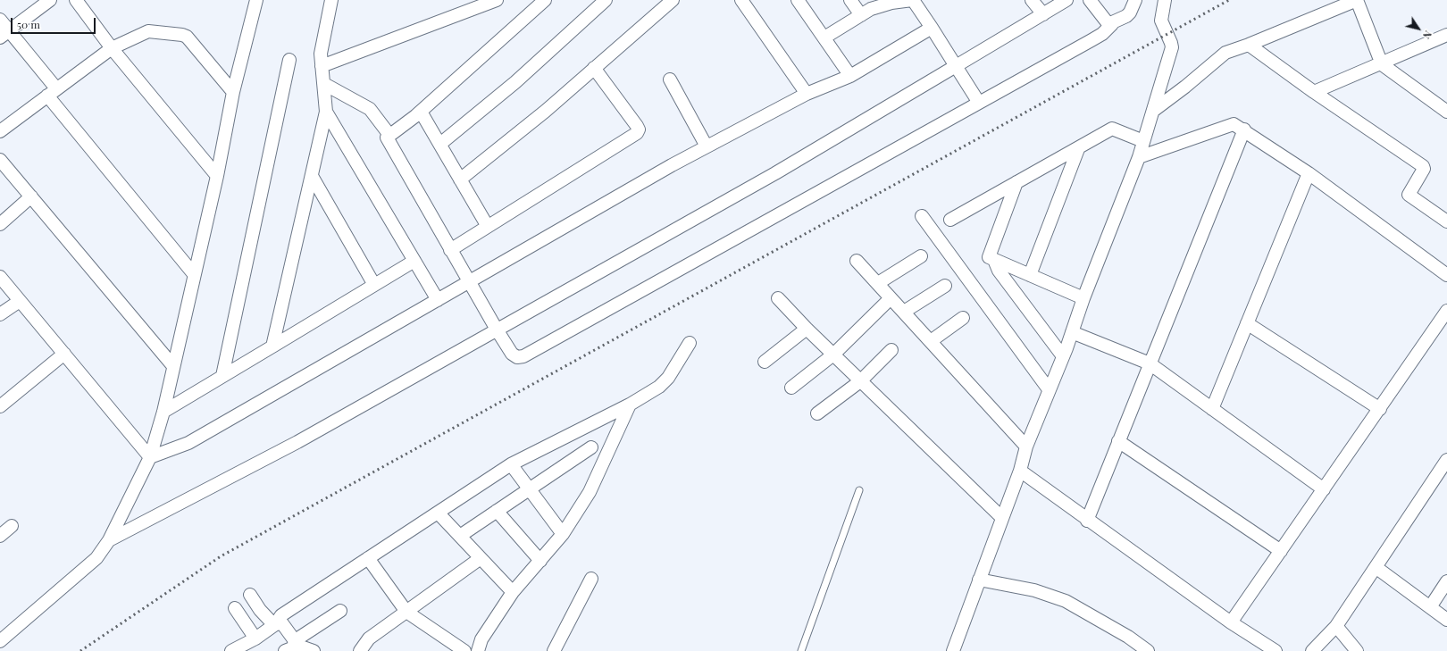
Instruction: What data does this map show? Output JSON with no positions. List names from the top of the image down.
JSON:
{
  "scale_bar": "50 m",
  "north": "bottom right"
}
